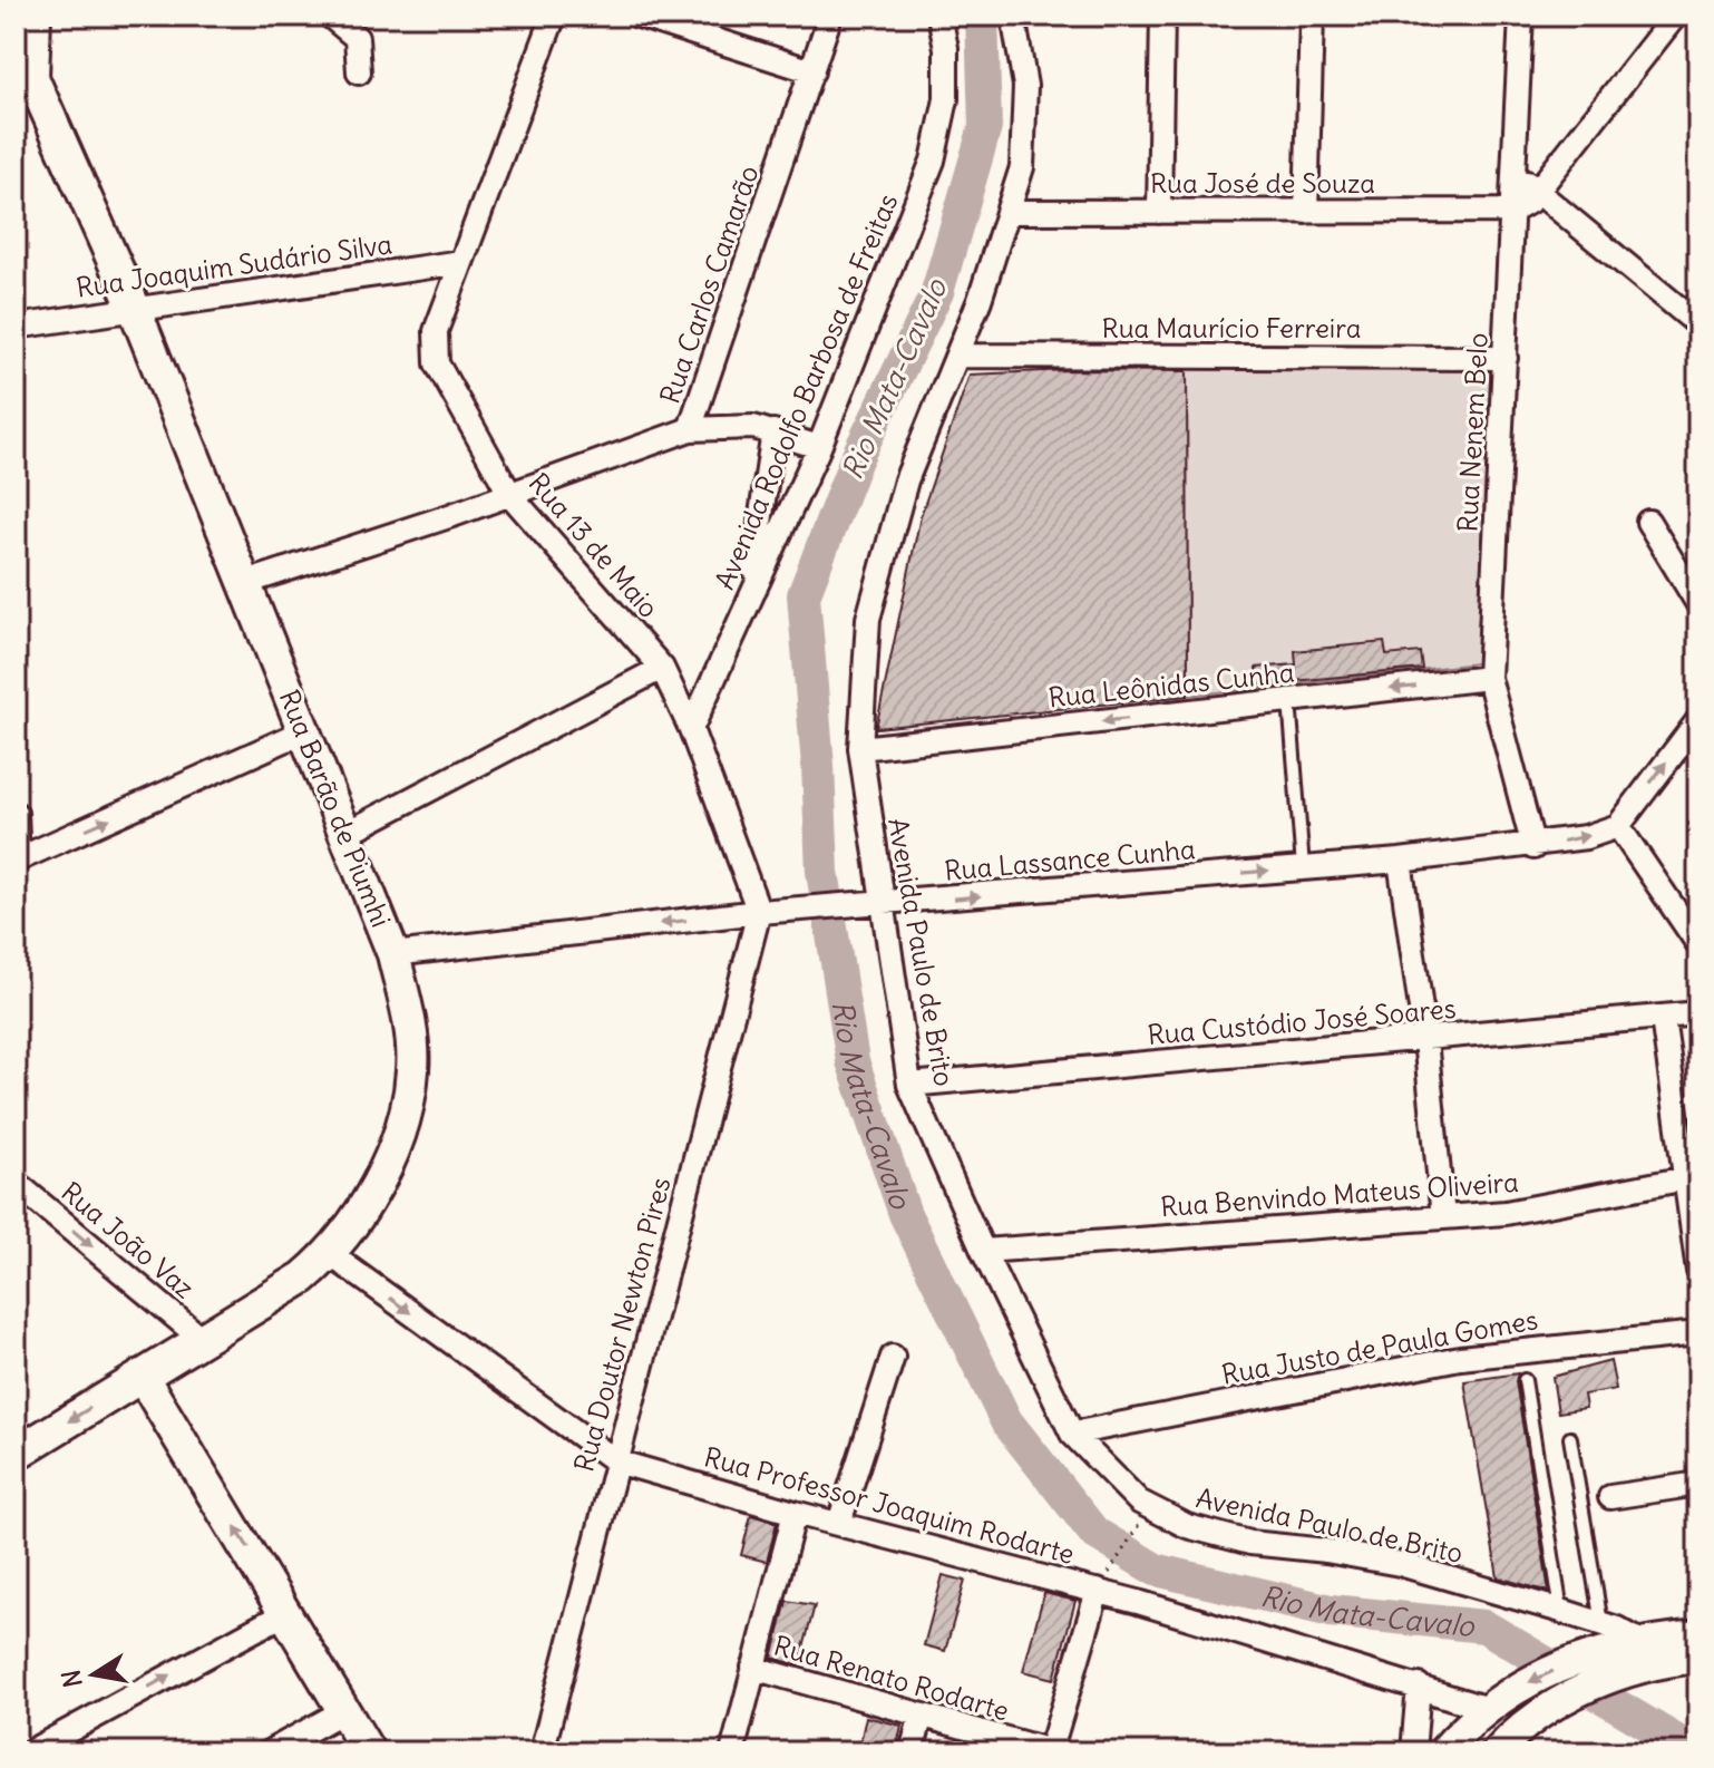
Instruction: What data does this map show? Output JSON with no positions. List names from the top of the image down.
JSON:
{
  "streets": {
    "main road": ["Rua Barão de Piumhi"],
    "street": [
      "Rua José de Souza",
      "Rua Joaquim Sudário Silva",
      "Rua Carlos Camarão",
      "Rua Maurício Ferreira",
      "Avenida Rodolfo Barbosa de Freitas",
      "Rua Nenem Belo",
      "Rua 13 de Maio",
      "Rua Leônidas Cunha",
      "Rua Lassance Cunha",
      "Avenida Paulo de Brito",
      "Rua Custódio José Soares",
      "Rua Benvindo Mateus Oliveira",
      "Rua João Vaz",
      "Rua Doutor Newton Pires",
      "Rua Justo de Paula Gomes",
      "Rua Professor Joaquim Rodarte",
      "Rua Renato Rodarte"
    ]
  },
  "crossings": [
    ["Rua José de Souza", "Rua Nenem Belo"],
    ["Rua José de Souza", "Avenida Paulo de Brito"],
    ["Rua Joaquim Sudário Silva", "Rua 13 de Maio"],
    ["Rua Joaquim Sudário Silva", "Rua Barão de Piumhi"],
    ["Rua Carlos Camarão", "Rua 13 de Maio"],
    ["Rua Carlos Camarão", "Rua Barão de Piumhi"],
    ["Rua Maurício Ferreira", "Rua Nenem Belo"],
    ["Rua Maurício Ferreira", "Avenida Paulo de Brito"],
    ["Avenida Rodolfo Barbosa de Freitas", "Rua 13 de Maio"],
    ["Rua Nenem Belo", "Rua Leônidas Cunha"],
    ["Rua Nenem Belo", "Rua Lassance Cunha"],
    ["Rua 13 de Maio", "Rua Lassance Cunha"],
    ["Rua 13 de Maio", "Rua Doutor Newton Pires"],
    ["Rua Leônidas Cunha", "Avenida Paulo de Brito"],
    ["Rua Barão de Piumhi", "Rua Lassance Cunha"],
    ["Rua Barão de Piumhi", "Rua João Vaz"],
    ["Rua Barão de Piumhi", "Rua Professor Joaquim Rodarte"],
    ["Rua Lassance Cunha", "Avenida Paulo de Brito"],
    ["Rua Lassance Cunha", "Rua Doutor Newton Pires"],
    ["Avenida Paulo de Brito", "Rua Custódio José Soares"],
    ["Avenida Paulo de Brito", "Rua Benvindo Mateus Oliveira"],
    ["Avenida Paulo de Brito", "Rua Justo de Paula Gomes"],
    ["Rua Doutor Newton Pires", "Rua Professor Joaquim Rodarte"]
  ],
  "one_way": ["Rua Leônidas Cunha", "Rua João Vaz"],
  "water": ["Rio Mata-Cavalo"],
  "north": "left"
}
